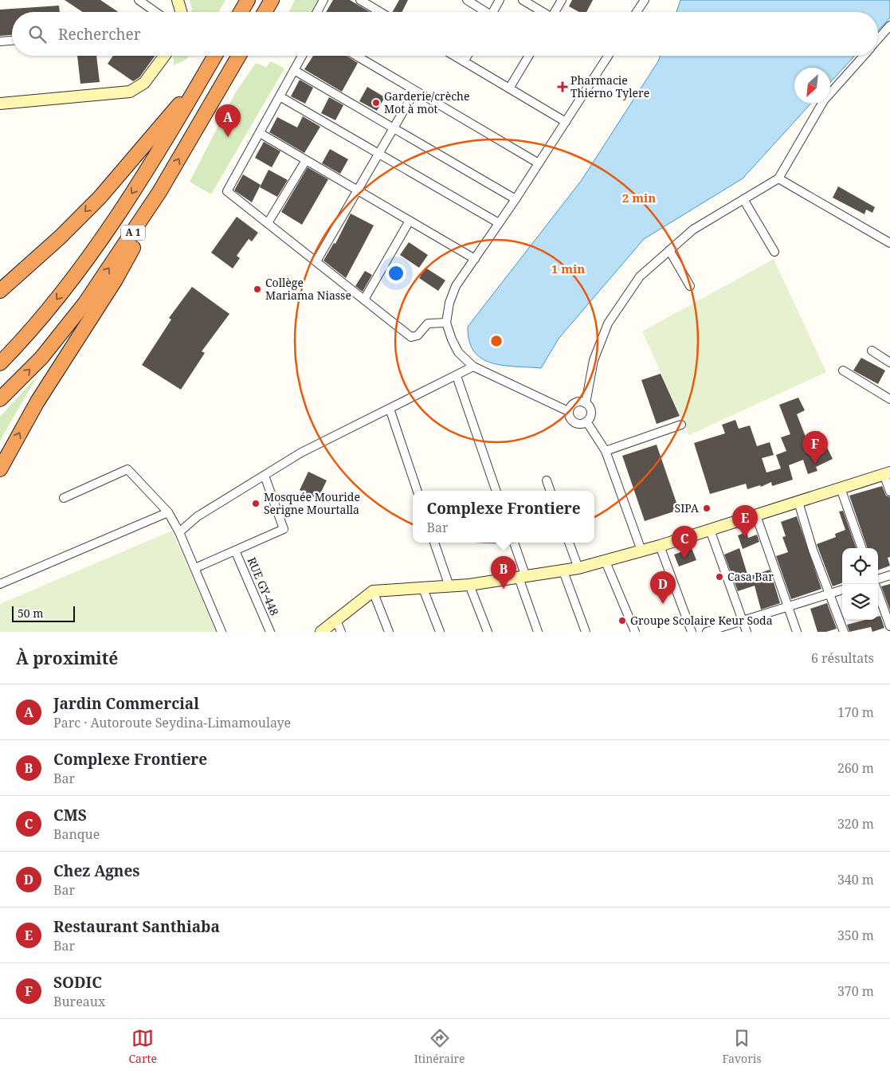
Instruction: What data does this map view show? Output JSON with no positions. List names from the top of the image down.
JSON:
{
  "streets": {
    "highway": ["A 1"],
    "street": ["RUE GY-448"]
  },
  "places": {
    "health": ["Pharmacie Thierno Tylere"],
    "other": [
      "Garderie/crèche Mot à mot",
      "Collège Mariama Niasse",
      "Mosquée Mouride Serigne Mourtalla",
      "SIPA",
      "Casa Bar",
      "Groupe Scolaire Keur Soda"
    ]
  },
  "scale_bar": "50 m",
  "north": "bottom left",
  "page": {
    "search": "Rechercher",
    "pins": [
      "A",
      "F",
      "E",
      "C",
      "B",
      "D"
    ],
    "popup": ["Complexe Frontiere", "Bar"],
    "scale": "50 m",
    "heading": ["À proximité", "6 résultats"],
    "list": [
      {
        "mark": "A",
        "name": "Jardin Commercial",
        "note": "Parc · Autoroute Seydina-Limamoulaye",
        "value": "170 m"
      },
      {
        "mark": "B",
        "name": "Complexe Frontiere",
        "note": "Bar",
        "value": "260 m"
      },
      {
        "mark": "C",
        "name": "CMS",
        "note": "Banque",
        "value": "320 m"
      },
      {
        "mark": "D",
        "name": "Chez Agnes",
        "note": "Bar",
        "value": "340 m"
      },
      {
        "mark": "E",
        "name": "Restaurant Santhiaba",
        "note": "Bar",
        "value": "350 m"
      },
      {
        "mark": "F",
        "name": "SODIC",
        "note": "Bureaux",
        "value": "370 m"
      }
    ],
    "nav": ["Carte", "Itinéraire", "Favoris"]
  },
  "rings": ["2 min", "1 min"]
}
